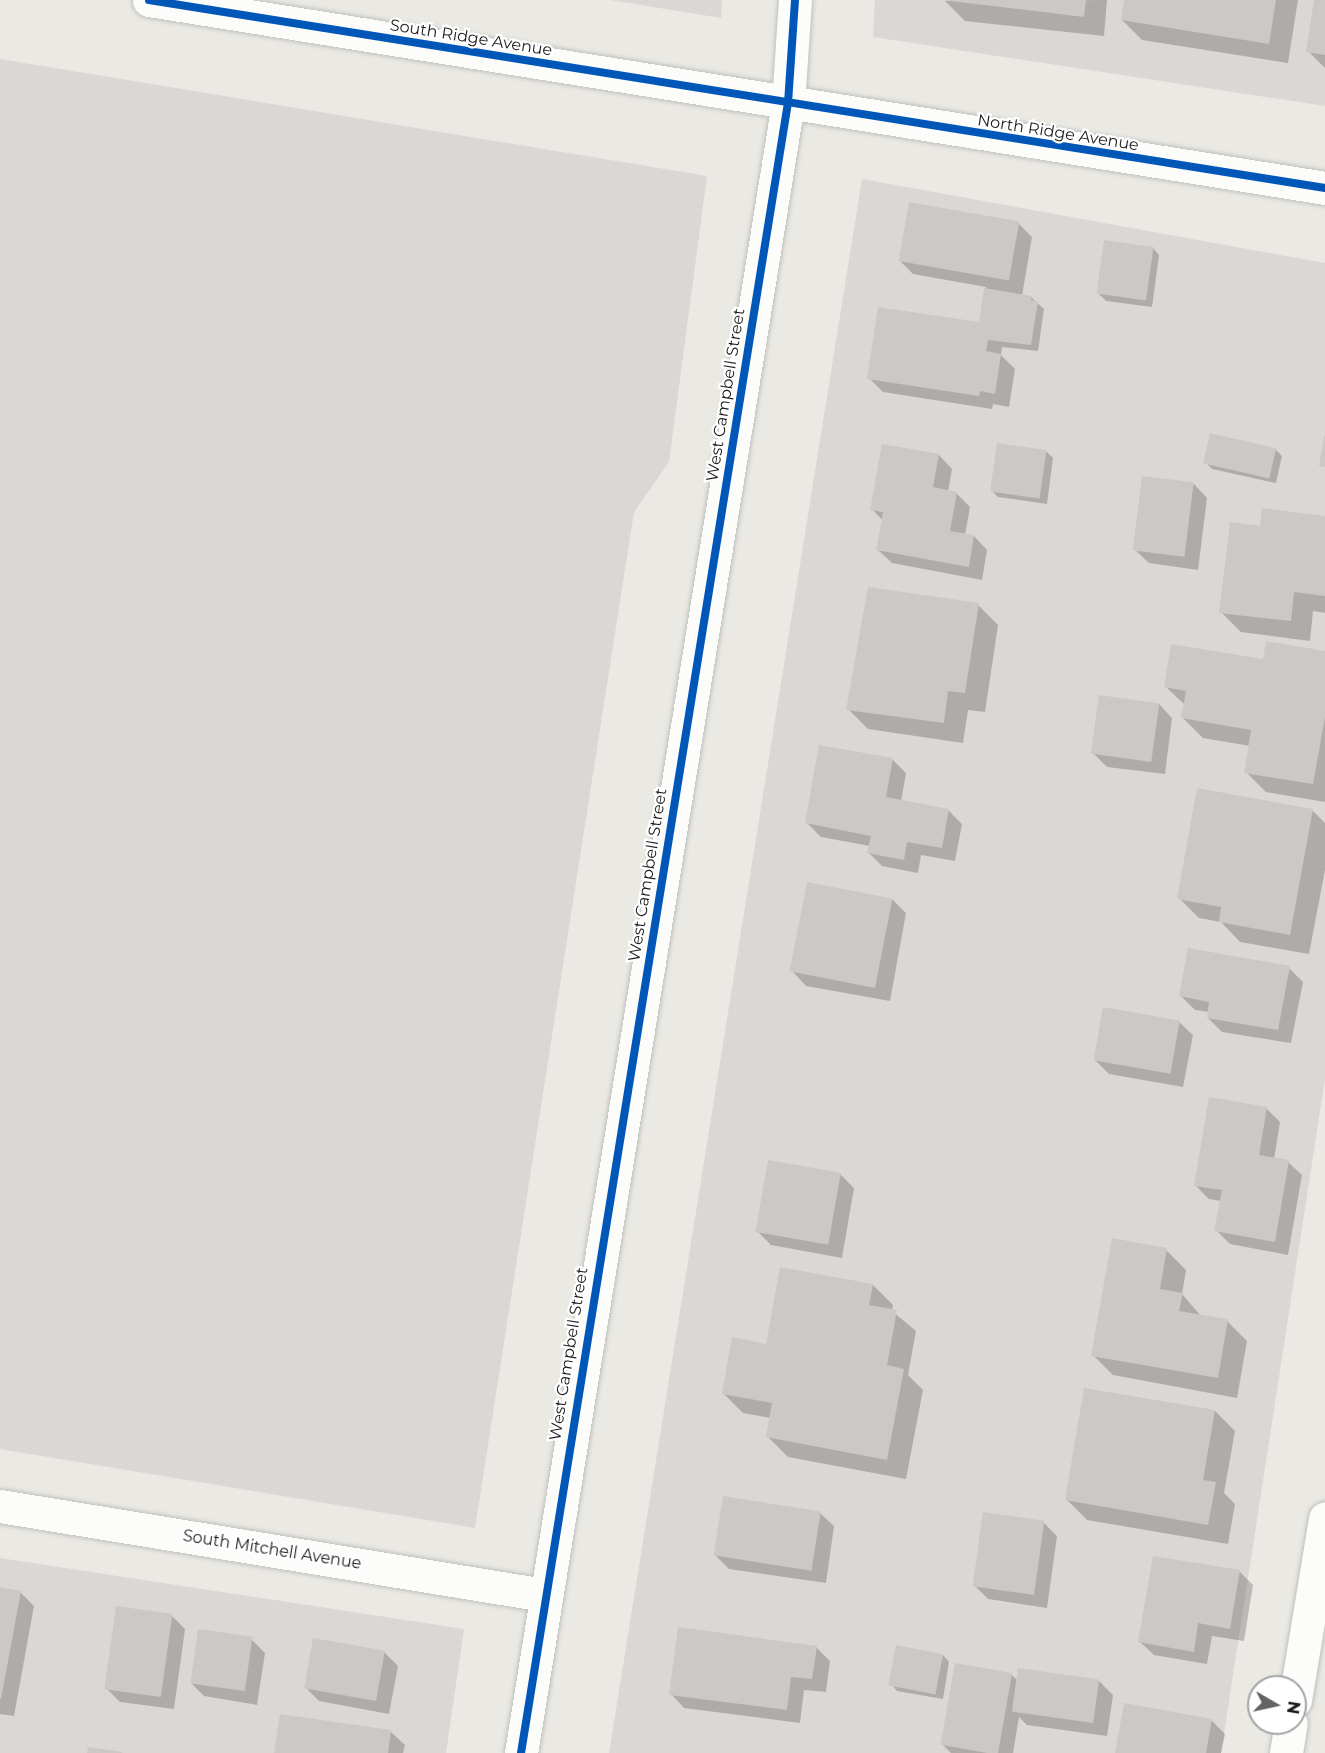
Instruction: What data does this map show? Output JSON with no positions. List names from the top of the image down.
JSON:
{
  "streets": {
    "street": [
      "South Ridge Avenue",
      "North Ridge Avenue",
      "West Campbell Street",
      "South Mitchell Avenue"
    ]
  },
  "crossings": [
    ["South Ridge Avenue", "North Ridge Avenue"],
    ["South Ridge Avenue", "West Campbell Street"],
    ["North Ridge Avenue", "West Campbell Street"],
    ["West Campbell Street", "South Mitchell Avenue"]
  ],
  "north": "right"
}
